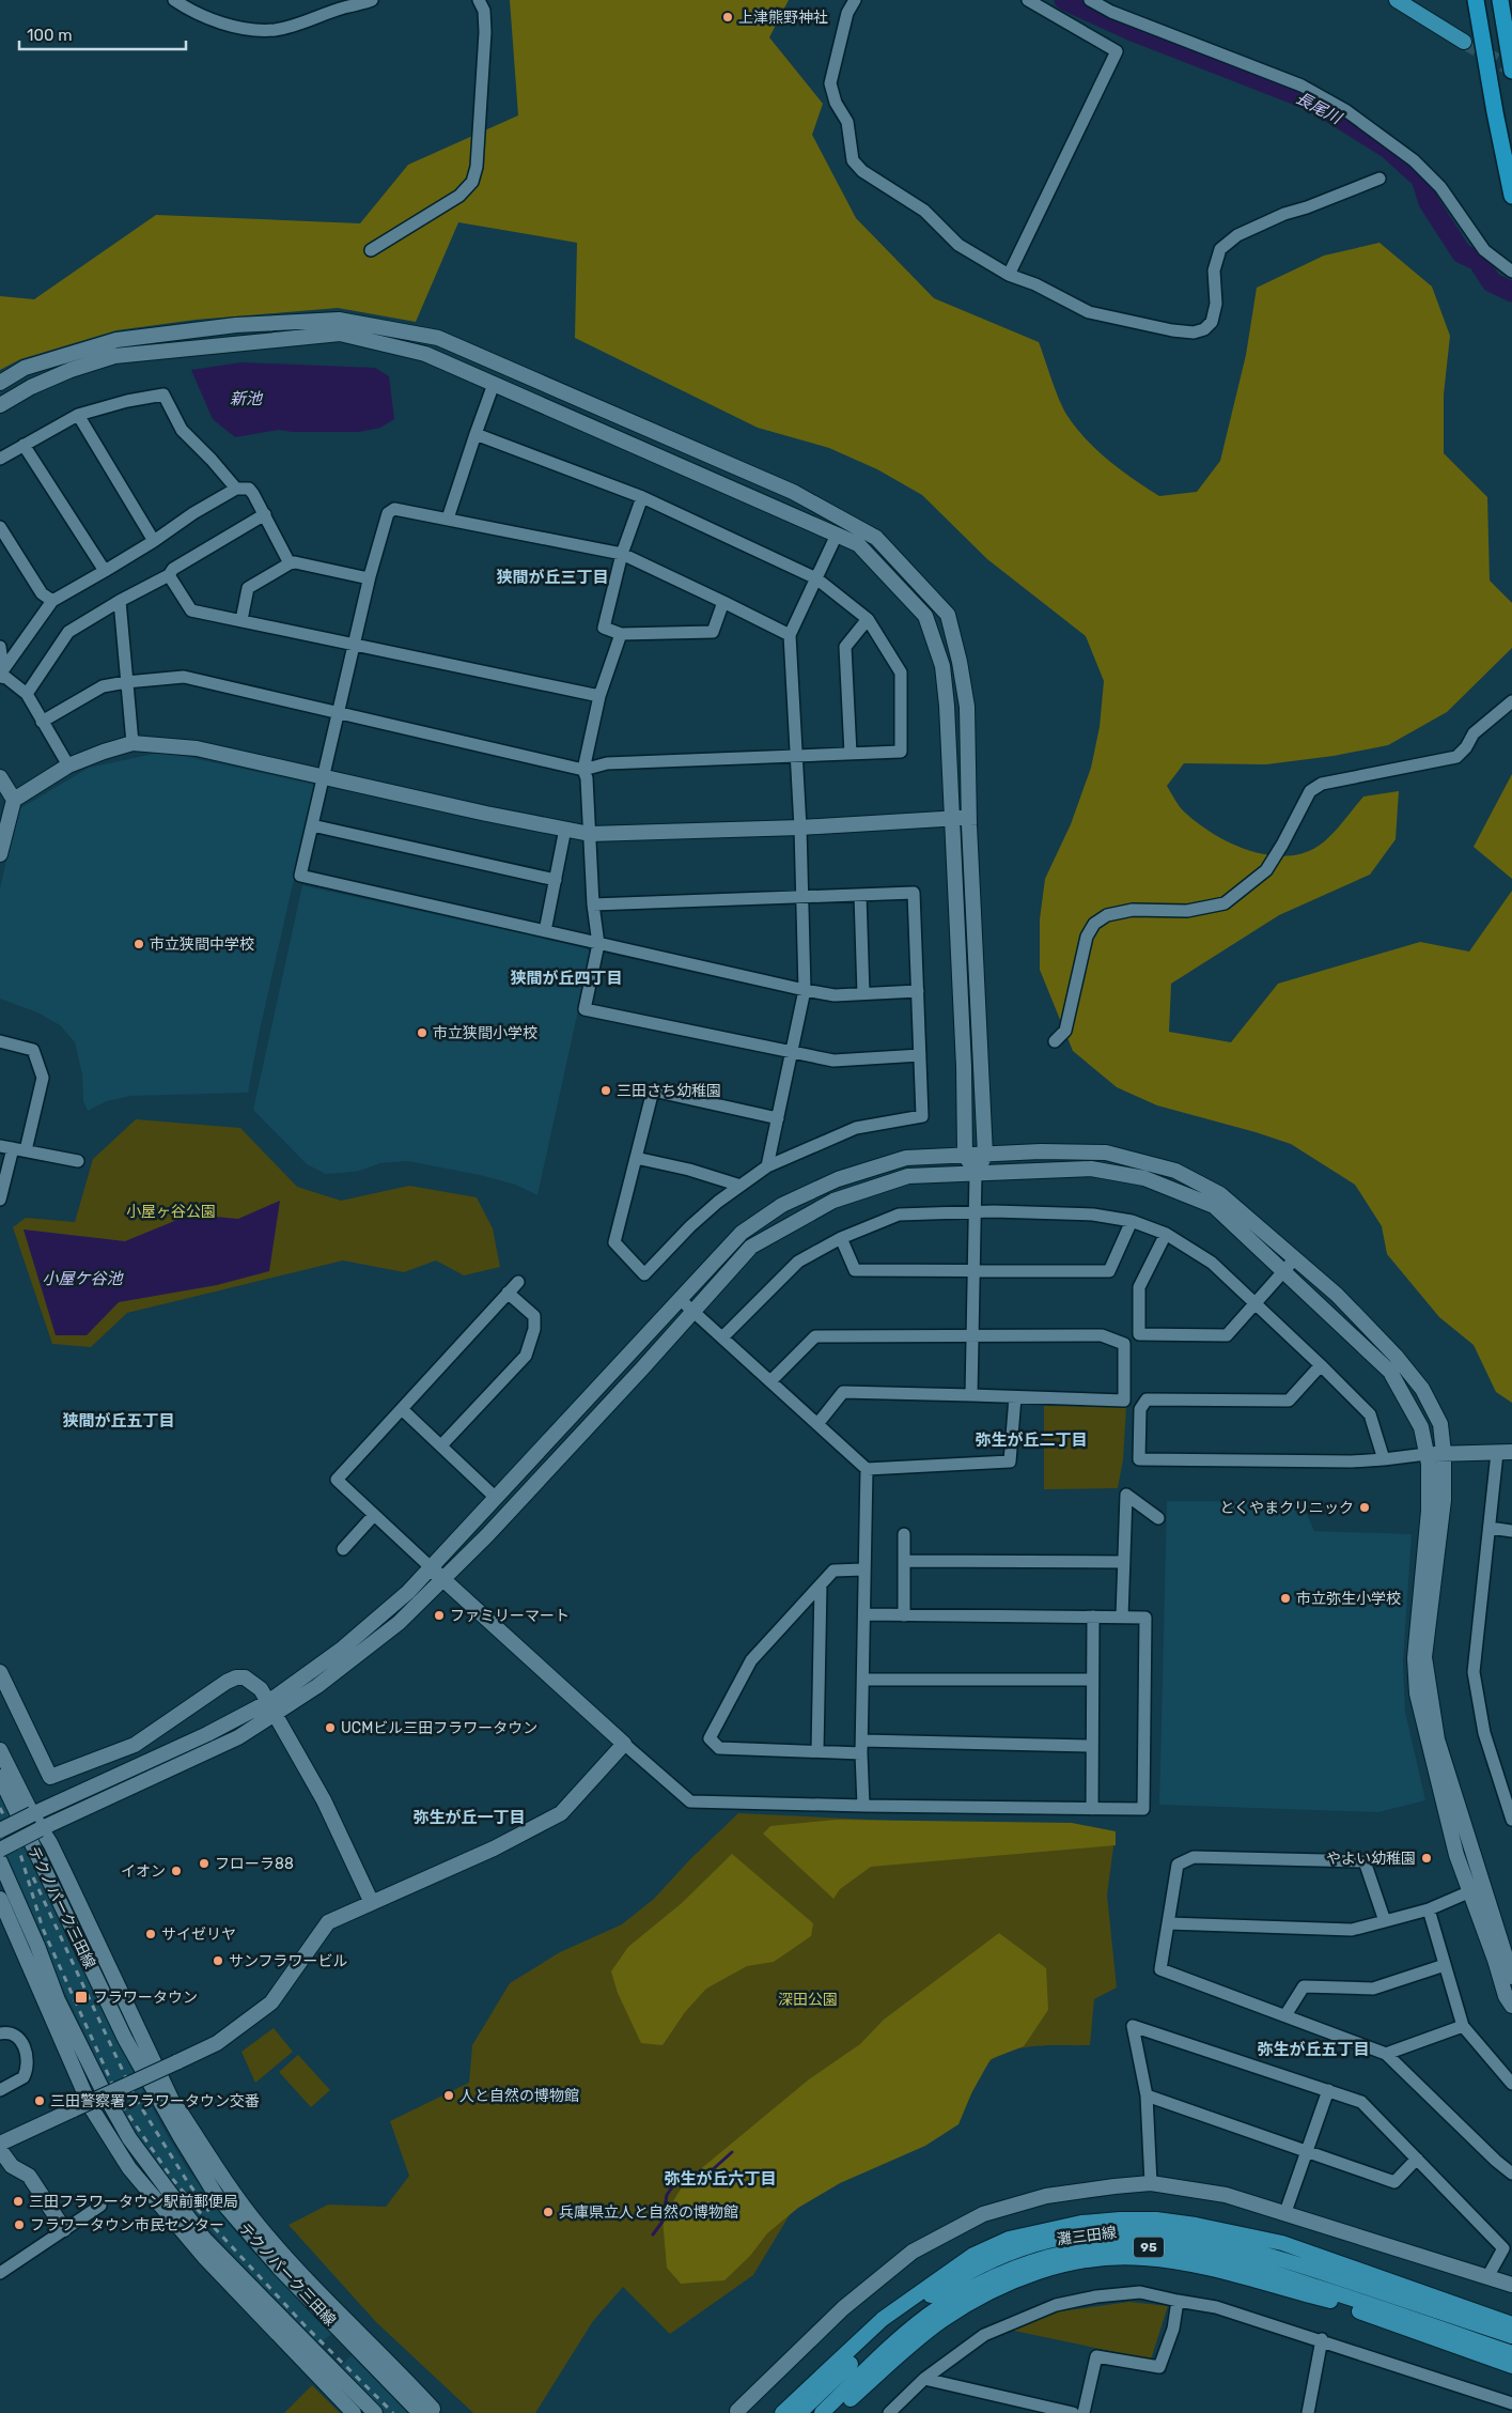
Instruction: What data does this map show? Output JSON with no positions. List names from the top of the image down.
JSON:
{
  "streets": {
    "main road": ["灘三田線", "95"],
    "street": ["テクノパーク三田線"]
  },
  "crossings": [
    ["灘三田線", "95"]
  ],
  "districts": [
    "狭間が丘三丁目",
    "狭間が丘四丁目",
    "狭間が丘五丁目",
    "弥生が丘二丁目",
    "弥生が丘一丁目",
    "弥生が丘五丁目",
    "弥生が丘六丁目"
  ],
  "water": ["長尾川", "新池", "小屋ケ谷池"],
  "parks": ["小屋ヶ谷公園", "深田公園"],
  "places": {
    "other": [
      "上津熊野神社",
      "市立狭間中学校",
      "市立狭間小学校",
      "三田さち幼稚園",
      "とくやまクリニック",
      "市立弥生小学校",
      "ファミリーマート",
      "UCMビル三田フラワータウン",
      "やよい幼稚園",
      "フローラ88",
      "イオン",
      "サイゼリヤ",
      "サンフラワービル",
      "人と自然の博物館",
      "三田警察署フラワータウン交番",
      "三田フラワータウン駅前郵便局",
      "兵庫県立人と自然の博物館",
      "フラワータウン市民センター"
    ],
    "transit": ["フラワータウン"]
  },
  "scale_bar": "100 m"
}
